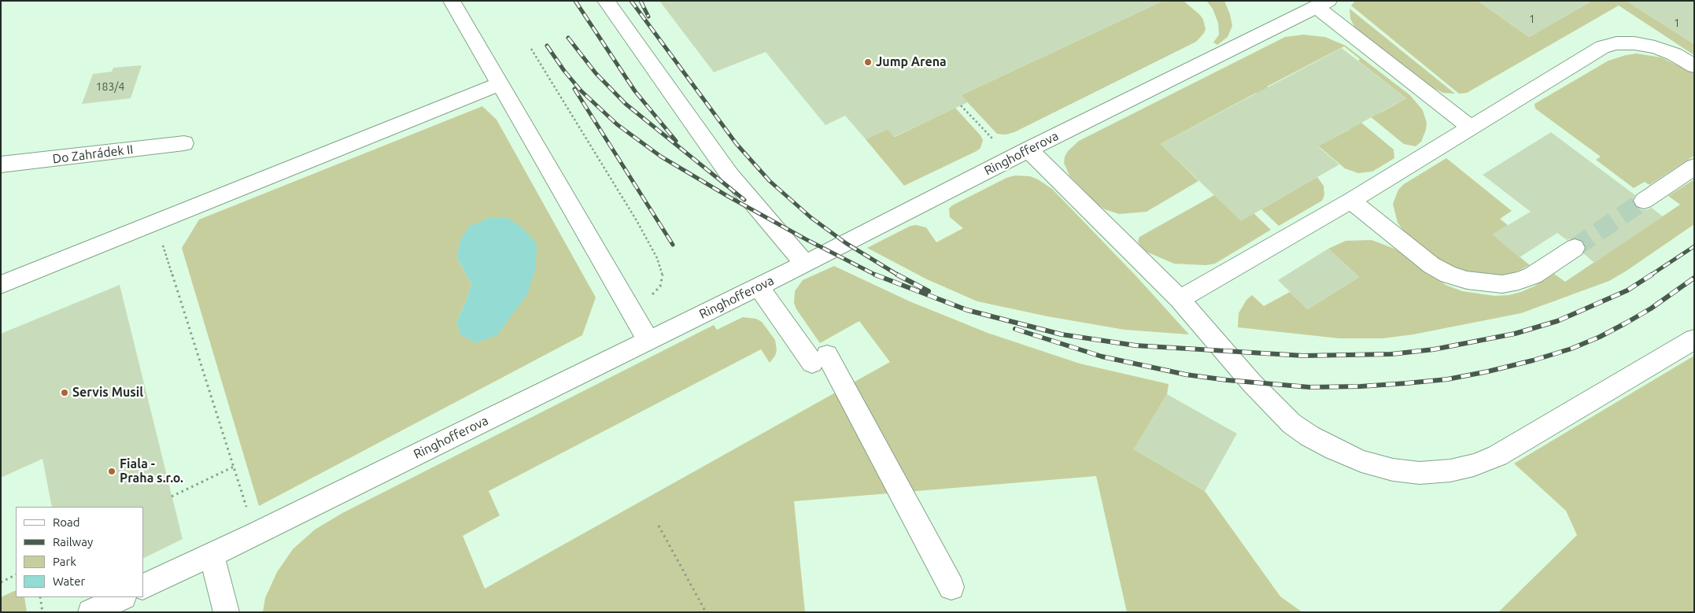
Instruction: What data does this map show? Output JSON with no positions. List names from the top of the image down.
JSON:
{
  "streets": {
    "street": ["Ringhofferova", "Do Zahrádek II"]
  },
  "places": ["Jump Arena", "Servis Musil", "Fiala - Praha s.r.o."],
  "house_numbers": ["1", "1", "183/4"],
  "legend": [
    "Road",
    "Railway",
    "Park",
    "Water"
  ]
}
